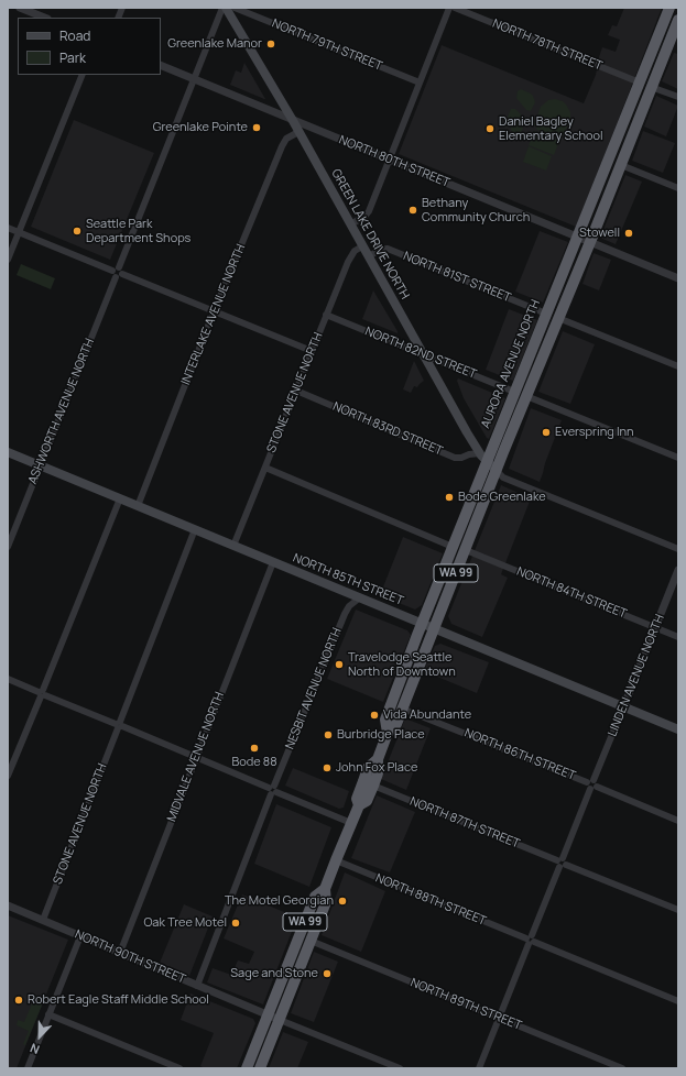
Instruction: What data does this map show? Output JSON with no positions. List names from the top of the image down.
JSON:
{
  "streets": {
    "highway": ["AURORA AVENUE NORTH", "WA 99"],
    "main road": ["GREEN LAKE DRIVE NORTH", "NORTH 85TH STREET"],
    "street": [
      "NORTH 79TH STREET",
      "NORTH 78TH STREET",
      "NORTH 80TH STREET",
      "NORTH 81ST STREET",
      "INTERLAKE AVENUE NORTH",
      "NORTH 82ND STREET",
      "STONE AVENUE NORTH",
      "ASHWORTH AVENUE NORTH",
      "NORTH 83RD STREET",
      "NORTH 84TH STREET",
      "LINDEN AVENUE NORTH",
      "NESBIT AVENUE NORTH",
      "NORTH 86TH STREET",
      "MIDVALE AVENUE NORTH",
      "NORTH 87TH STREET",
      "NORTH 88TH STREET",
      "NORTH 90TH STREET",
      "NORTH 89TH STREET"
    ]
  },
  "crossings": [
    ["NORTH 78TH STREET", "AURORA AVENUE NORTH"],
    ["NORTH 80TH STREET", "GREEN LAKE DRIVE NORTH"],
    ["NORTH 80TH STREET", "AURORA AVENUE NORTH"],
    ["GREEN LAKE DRIVE NORTH", "NORTH 81ST STREET"],
    ["GREEN LAKE DRIVE NORTH", "INTERLAKE AVENUE NORTH"],
    ["GREEN LAKE DRIVE NORTH", "NORTH 82ND STREET"],
    ["GREEN LAKE DRIVE NORTH", "AURORA AVENUE NORTH"],
    ["GREEN LAKE DRIVE NORTH", "STONE AVENUE NORTH"],
    ["GREEN LAKE DRIVE NORTH", "NORTH 83RD STREET"],
    ["NORTH 81ST STREET", "AURORA AVENUE NORTH"],
    ["INTERLAKE AVENUE NORTH", "NORTH 85TH STREET"],
    ["NORTH 82ND STREET", "AURORA AVENUE NORTH"],
    ["NORTH 82ND STREET", "STONE AVENUE NORTH"],
    ["AURORA AVENUE NORTH", "NORTH 83RD STREET"],
    ["AURORA AVENUE NORTH", "NORTH 85TH STREET"],
    ["AURORA AVENUE NORTH", "NORTH 84TH STREET"],
    ["AURORA AVENUE NORTH", "NORTH 86TH STREET"],
    ["AURORA AVENUE NORTH", "NORTH 87TH STREET"],
    ["AURORA AVENUE NORTH", "NORTH 88TH STREET"],
    ["AURORA AVENUE NORTH", "NORTH 90TH STREET"],
    ["AURORA AVENUE NORTH", "NORTH 89TH STREET"],
    ["STONE AVENUE NORTH", "NORTH 83RD STREET"],
    ["STONE AVENUE NORTH", "NORTH 85TH STREET"],
    ["STONE AVENUE NORTH", "NORTH 90TH STREET"],
    ["ASHWORTH AVENUE NORTH", "NORTH 85TH STREET"],
    ["NORTH 85TH STREET", "LINDEN AVENUE NORTH"],
    ["NORTH 85TH STREET", "NESBIT AVENUE NORTH"],
    ["NORTH 85TH STREET", "MIDVALE AVENUE NORTH"],
    ["NORTH 84TH STREET", "LINDEN AVENUE NORTH"],
    ["LINDEN AVENUE NORTH", "NORTH 86TH STREET"],
    ["LINDEN AVENUE NORTH", "NORTH 87TH STREET"],
    ["LINDEN AVENUE NORTH", "NORTH 88TH STREET"],
    ["LINDEN AVENUE NORTH", "NORTH 89TH STREET"],
    ["NESBIT AVENUE NORTH", "NORTH 90TH STREET"],
    ["MIDVALE AVENUE NORTH", "NORTH 90TH STREET"]
  ],
  "places": [
    "Greenlake Manor",
    "Greenlake Pointe",
    "Daniel Bagley Elementary School",
    "Bethany Community Church",
    "Seattle Park Department Shops",
    "Stowell",
    "Everspring Inn",
    "Bode Greenlake",
    "Travelodge Seattle North of Downtown",
    "Vida Abundante",
    "Burbridge Place",
    "Bode 88",
    "John Fox Place",
    "The Motel Georgian",
    "Oak Tree Motel",
    "Sage and Stone",
    "Robert Eagle Staff Middle School"
  ],
  "legend": ["Road", "Park"],
  "north": "bottom"
}
